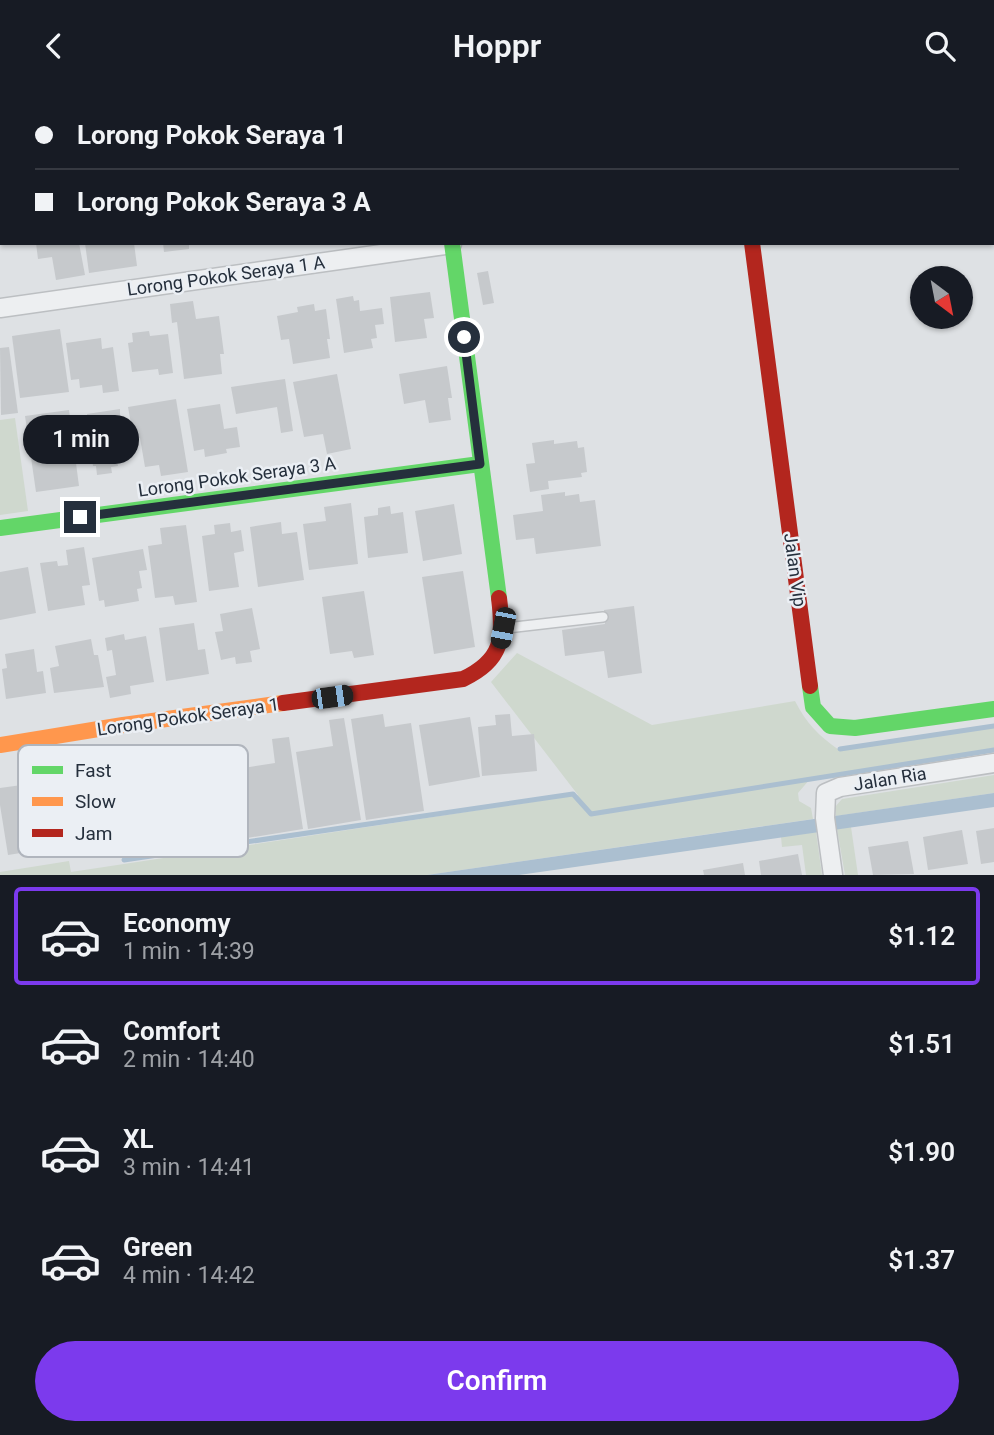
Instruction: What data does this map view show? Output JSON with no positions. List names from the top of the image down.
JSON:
{
  "streets": {
    "street": [
      "Lorong Pokok Seraya 1 A",
      "Lorong Pokok Seraya 3 A",
      "Jalan Vip",
      "Lorong Pokok Seraya 1",
      "Jalan Ria"
    ]
  },
  "crossings": [
    ["Lorong Pokok Seraya 3 A", "Lorong Pokok Seraya 1"]
  ],
  "legend": ["Fast", "Slow", "Jam"],
  "north": "bottom right",
  "page": {
    "header": "Hoppr",
    "banner": ["Lorong Pokok Seraya 1", "Lorong Pokok Seraya 3 A"],
    "bubble": "1 min",
    "list": [
      {
        "name": "Economy",
        "note": "1 min · 14:39",
        "value": "$1.12"
      },
      {
        "name": "Comfort",
        "note": "2 min · 14:40",
        "value": "$1.51"
      },
      {
        "name": "XL",
        "note": "3 min · 14:41",
        "value": "$1.90"
      },
      {
        "name": "Green",
        "note": "4 min · 14:42",
        "value": "$1.37"
      }
    ],
    "buttons": "Confirm"
  }
}
